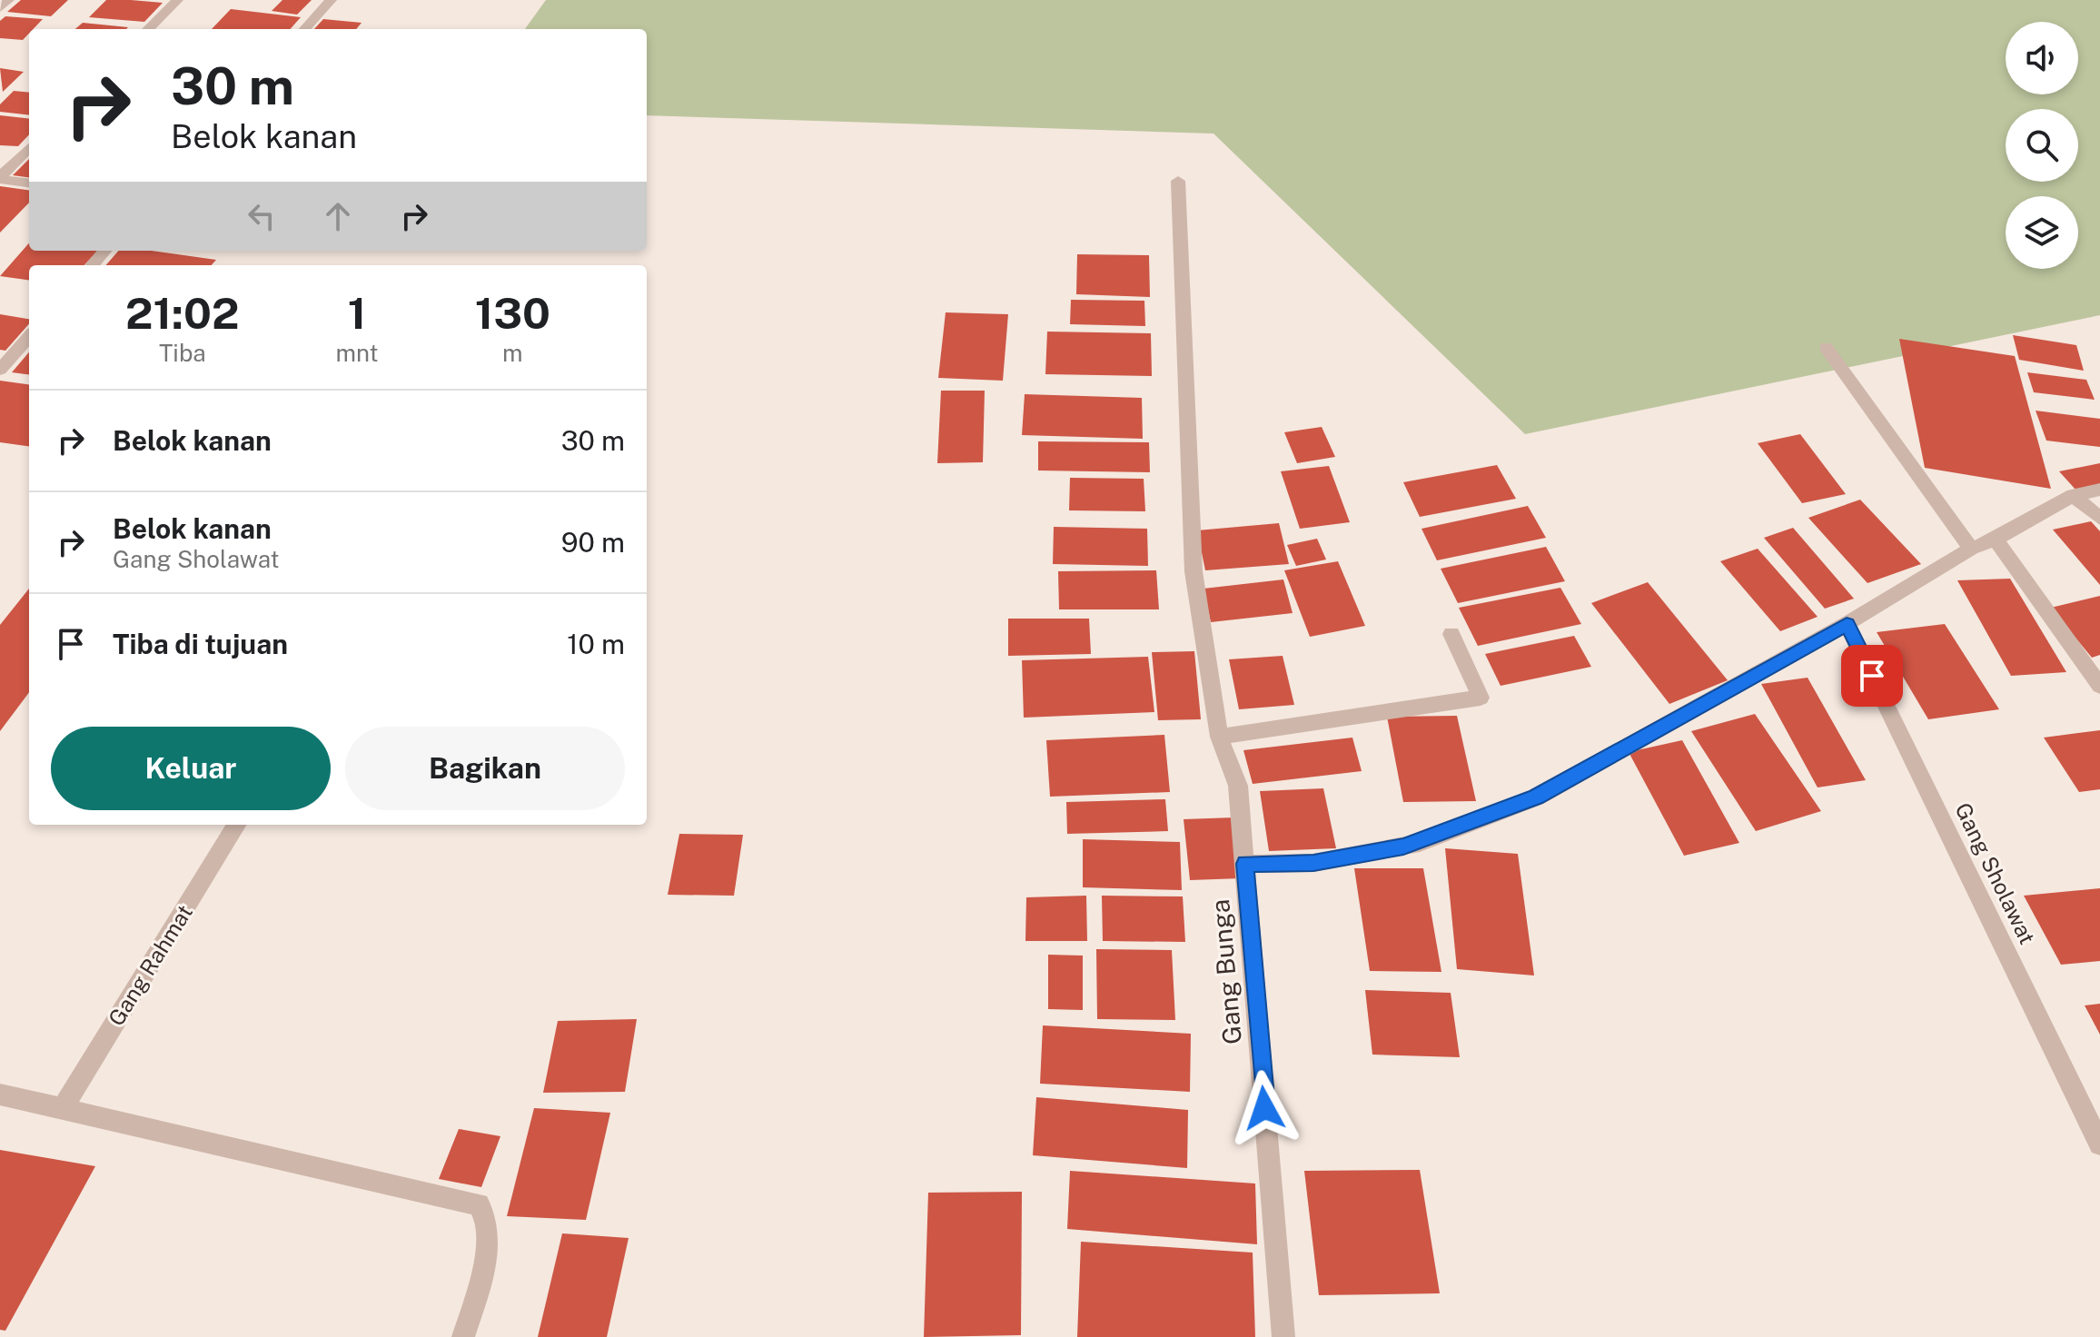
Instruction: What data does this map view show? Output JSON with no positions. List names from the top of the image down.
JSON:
{
  "streets": {
    "street": ["Gang Sholawat", "Gang Rahmat", "Gang Bunga"]
  },
  "page": {
    "turn": ["30 m", "Belok kanan"],
    "eta": [
      "21:02",
      "Tiba",
      "1",
      "mnt",
      "130",
      "m"
    ],
    "list": [
      {
        "name": "Belok kanan",
        "value": "30 m"
      },
      {
        "name": "Belok kanan",
        "note": "Gang Sholawat",
        "value": "90 m"
      },
      {
        "name": "Tiba di tujuan",
        "value": "10 m"
      }
    ],
    "buttons": ["Keluar", "Bagikan"]
  }
}
